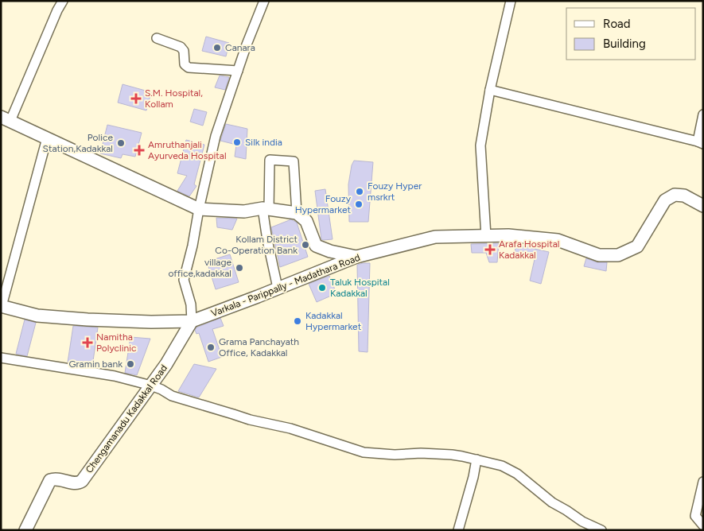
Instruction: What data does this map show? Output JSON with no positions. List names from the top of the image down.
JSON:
{
  "streets": {
    "main road": ["Varkala - Parippally - Madathara Road", "Chengamanadu Kadakkal Road"]
  },
  "crossings": [
    ["Varkala - Parippally - Madathara Road", "Chengamanadu Kadakkal Road"]
  ],
  "places": {
    "other": [
      "Canara",
      "Silk india",
      "Police Station,Kadakkal",
      "Fouzy Hyper msrkrt",
      "Fouzy Hypermarket",
      "Kollam District Co-Operation Bank",
      "village office,kadakkal",
      "Taluk Hospital Kadakkal",
      "Kadakkal Hypermarket",
      "Grama Panchayath Office, Kadakkal",
      "Gramin bank"
    ],
    "health": [
      "S.M. Hospital, Kollam",
      "Amruthanjali Ayurveda Hospital",
      "Arafa Hospital Kadakkal",
      "Namitha Polyclinic"
    ]
  },
  "legend": ["Road", "Building"]
}
